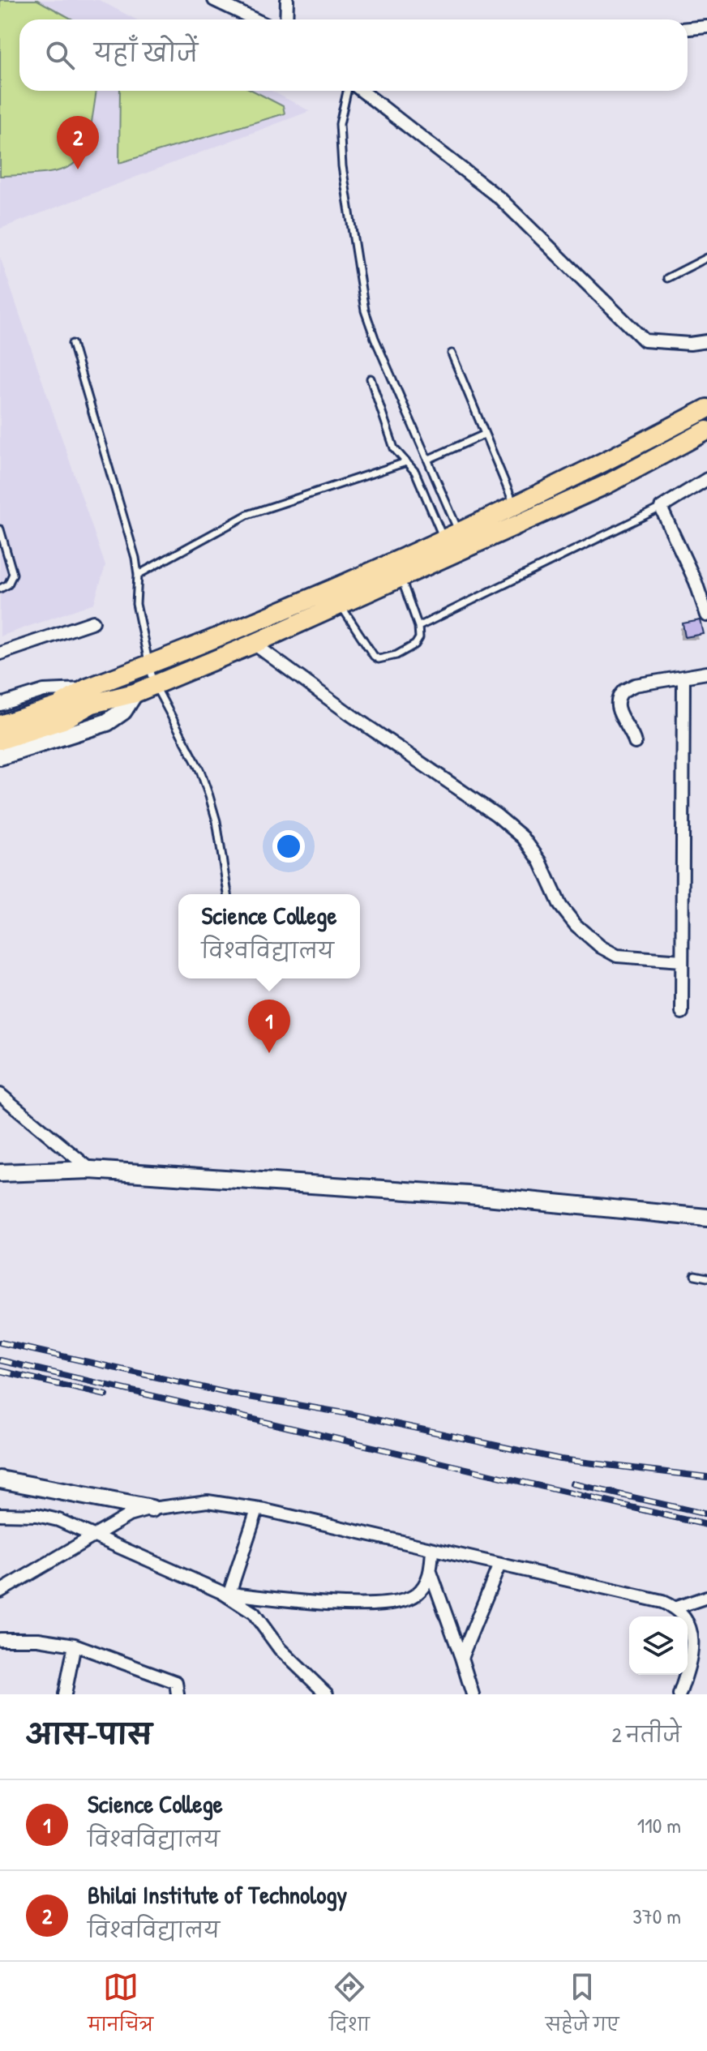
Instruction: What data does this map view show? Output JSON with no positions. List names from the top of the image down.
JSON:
{
  "page": {
    "search": "यहाँ खोजें",
    "pins": ["2", "1"],
    "popup": ["Science College", "विश्वविद्यालय"],
    "heading": ["आस-पास", "2 नतीजे"],
    "list": [
      {
        "mark": "1",
        "name": "Science College",
        "note": "विश्वविद्यालय",
        "value": "110 m"
      },
      {
        "mark": "2",
        "name": "Bhilai Institute of Technology",
        "note": "विश्वविद्यालय",
        "value": "370 m"
      }
    ],
    "nav": ["मानचित्र", "दिशा", "सहेजे गए"]
  }
}
